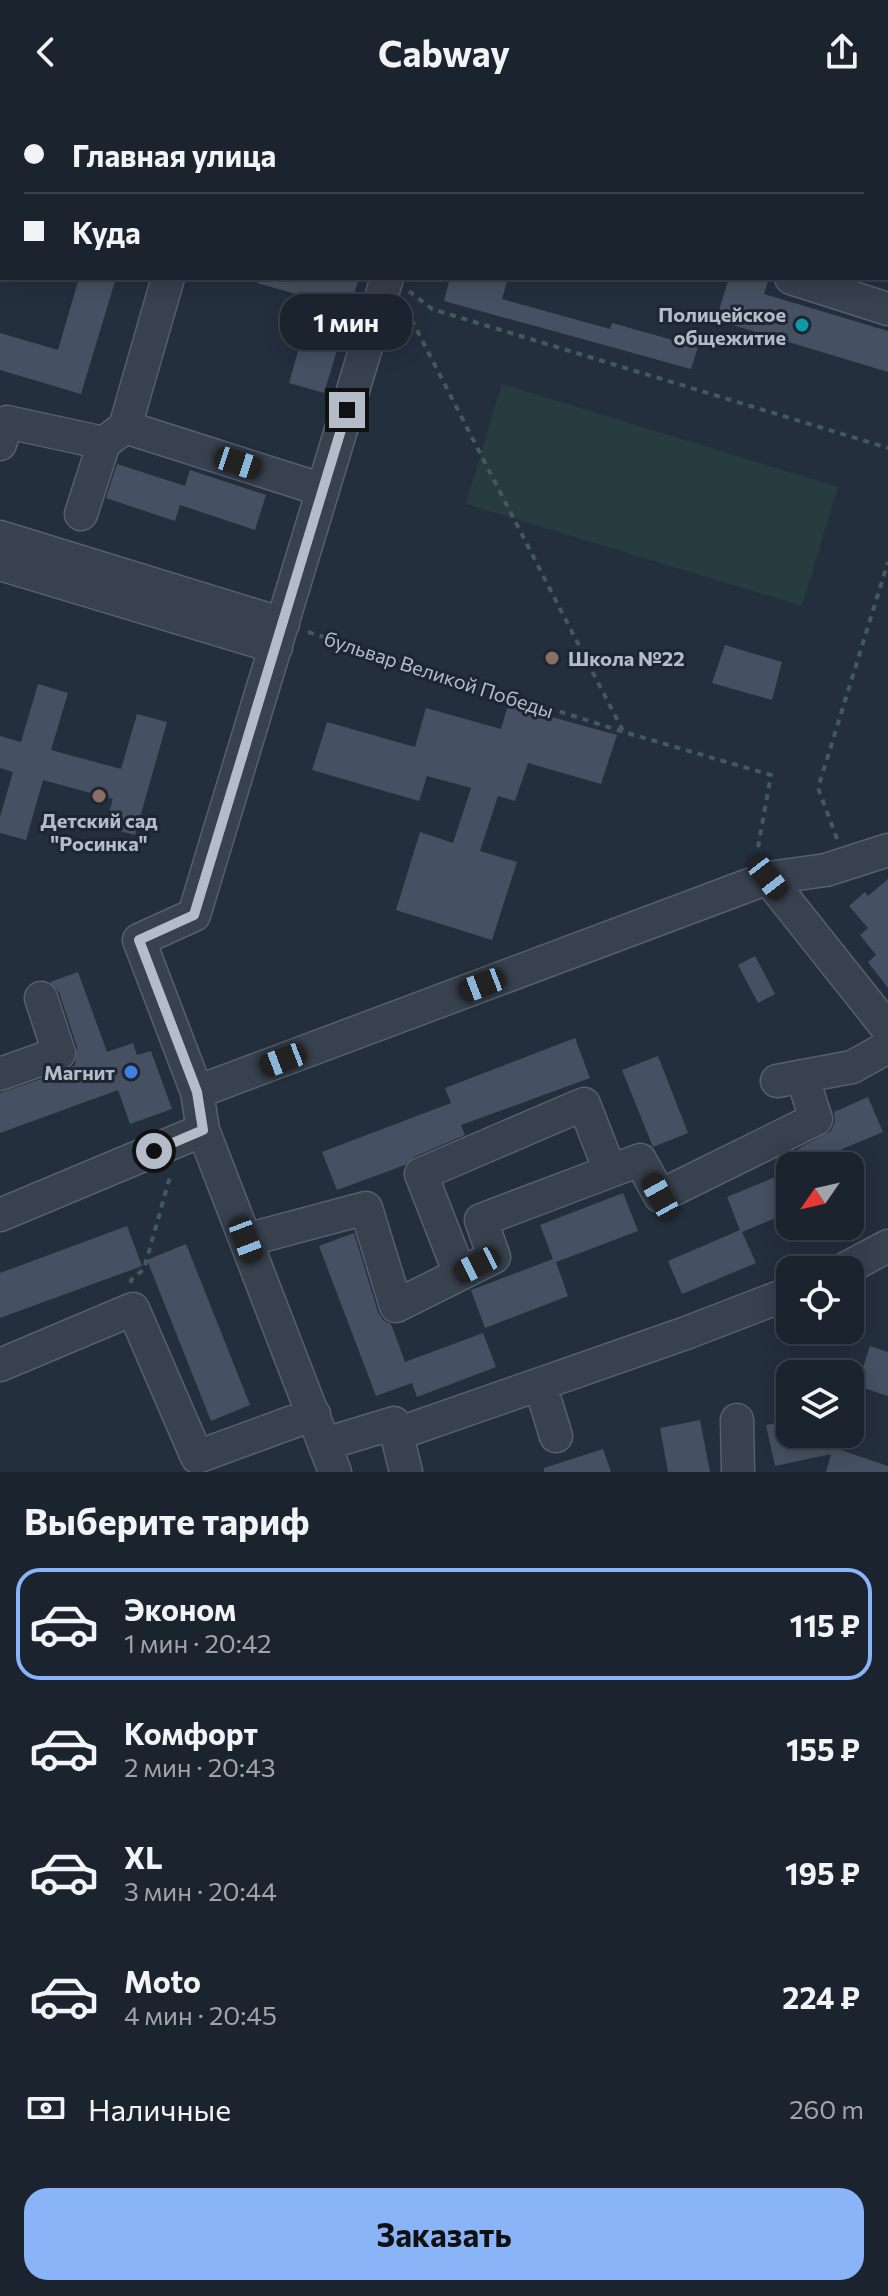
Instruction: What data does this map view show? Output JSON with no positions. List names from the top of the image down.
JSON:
{
  "streets": {
    "path": ["бульвар Великой Победы"]
  },
  "places": [
    "Полицейское общежитие",
    "Школа №22",
    "Детский сад \"Росинка\"",
    "Магнит"
  ],
  "north": "bottom left",
  "page": {
    "header": "Cabway",
    "banner": ["Главная улица", "Куда"],
    "bubble": "1 мин",
    "heading": "Выберите тариф",
    "list": [
      {
        "name": "Эконом",
        "note": "1 мин · 20:42",
        "value": "115 ₽"
      },
      {
        "name": "Комфорт",
        "note": "2 мин · 20:43",
        "value": "155 ₽"
      },
      {
        "name": "XL",
        "note": "3 мин · 20:44",
        "value": "195 ₽"
      },
      {
        "name": "Moto",
        "note": "4 мин · 20:45",
        "value": "224 ₽"
      }
    ],
    "pay": ["Наличные", "260 m"],
    "buttons": "Заказать"
  }
}
